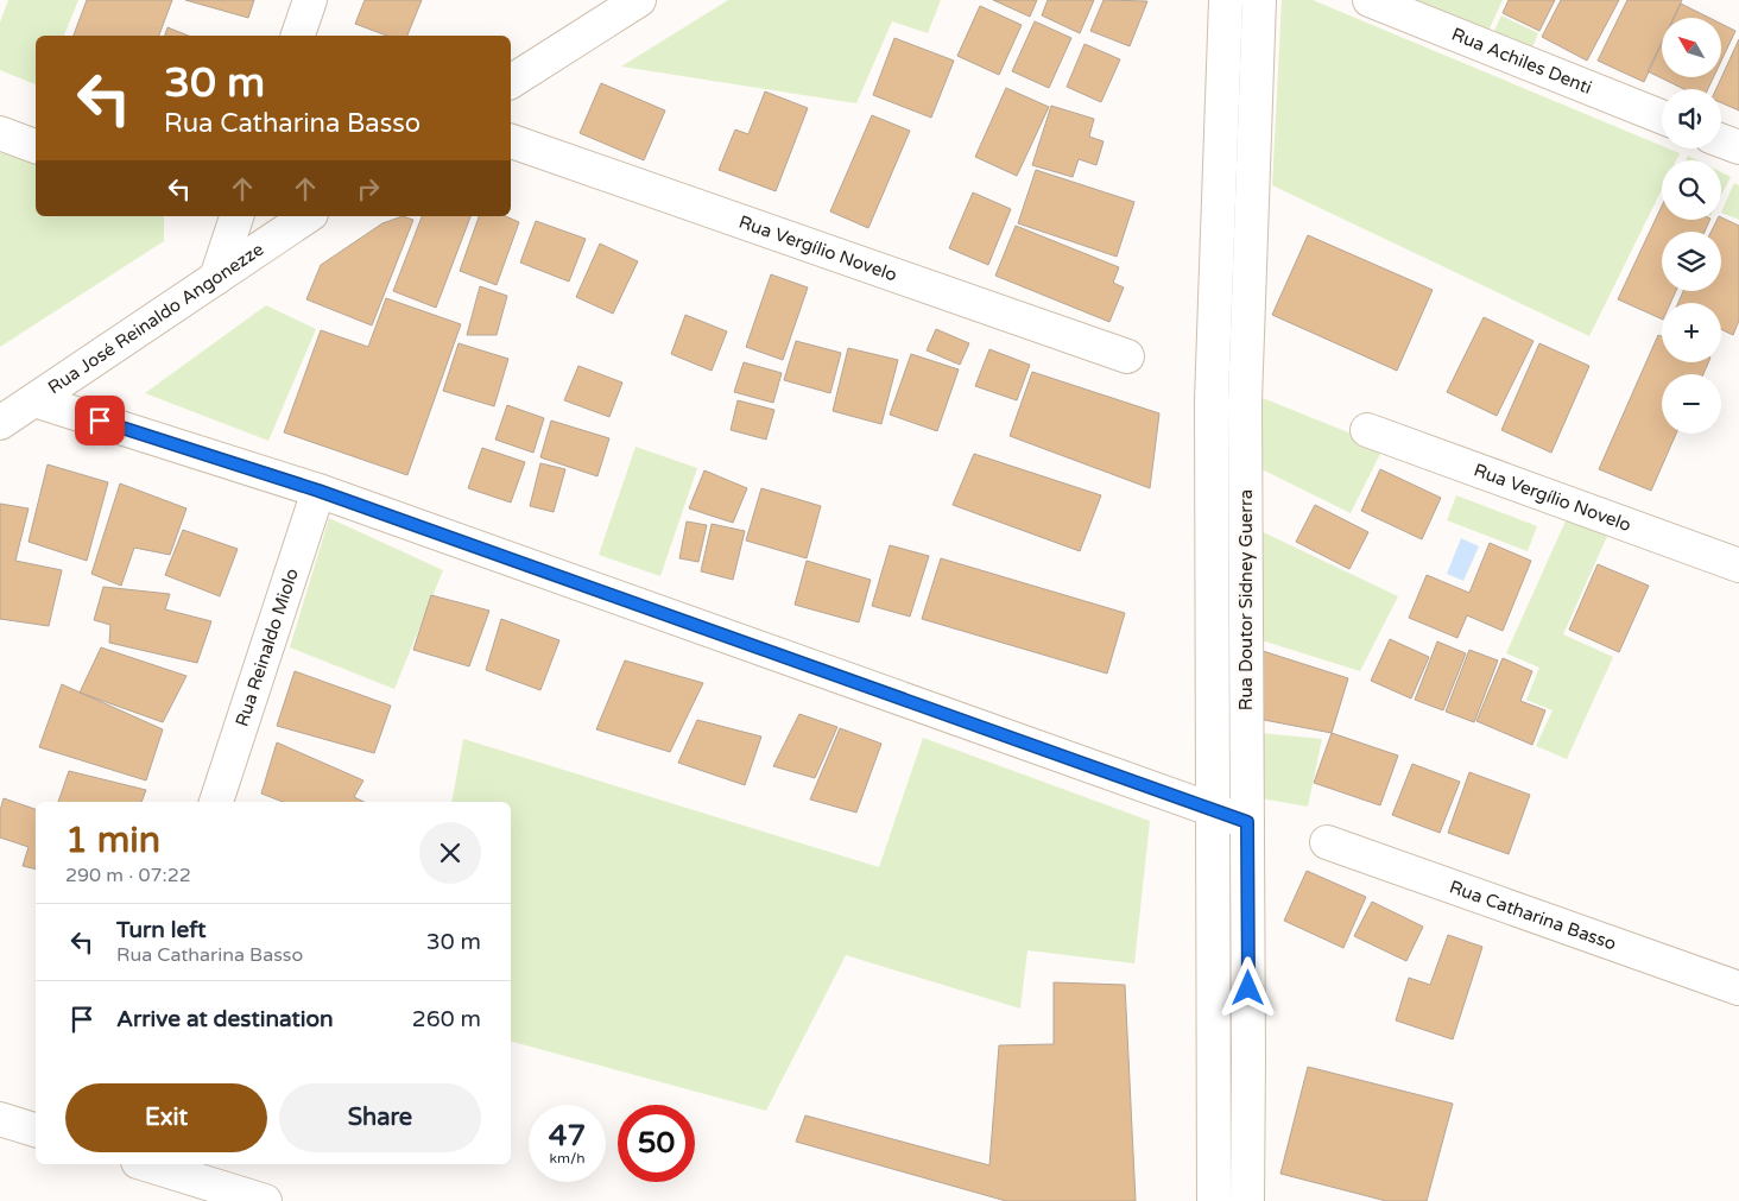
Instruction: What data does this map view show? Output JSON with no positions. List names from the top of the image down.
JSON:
{
  "streets": {
    "street": [
      "Rua Achiles Denti",
      "Rua Vergílio Novelo",
      "Rua José Reinaldo Angonezze",
      "Rua Doutor Sidney Guerra",
      "Rua Reinaldo Miolo",
      "Rua Catharina Basso"
    ]
  },
  "north": "top left",
  "page": {
    "map_buttons": ["+", "−"],
    "turn": ["30 m", "Rua Catharina Basso"],
    "heading": ["1 min", "290 m · 07:22"],
    "list": [
      {
        "name": "Turn left",
        "note": "Rua Catharina Basso",
        "value": "30 m"
      },
      {
        "name": "Arrive at destination",
        "value": "260 m"
      }
    ],
    "buttons": ["Exit", "Share"],
    "speed": "47 km/h",
    "limit": "50"
  }
}
